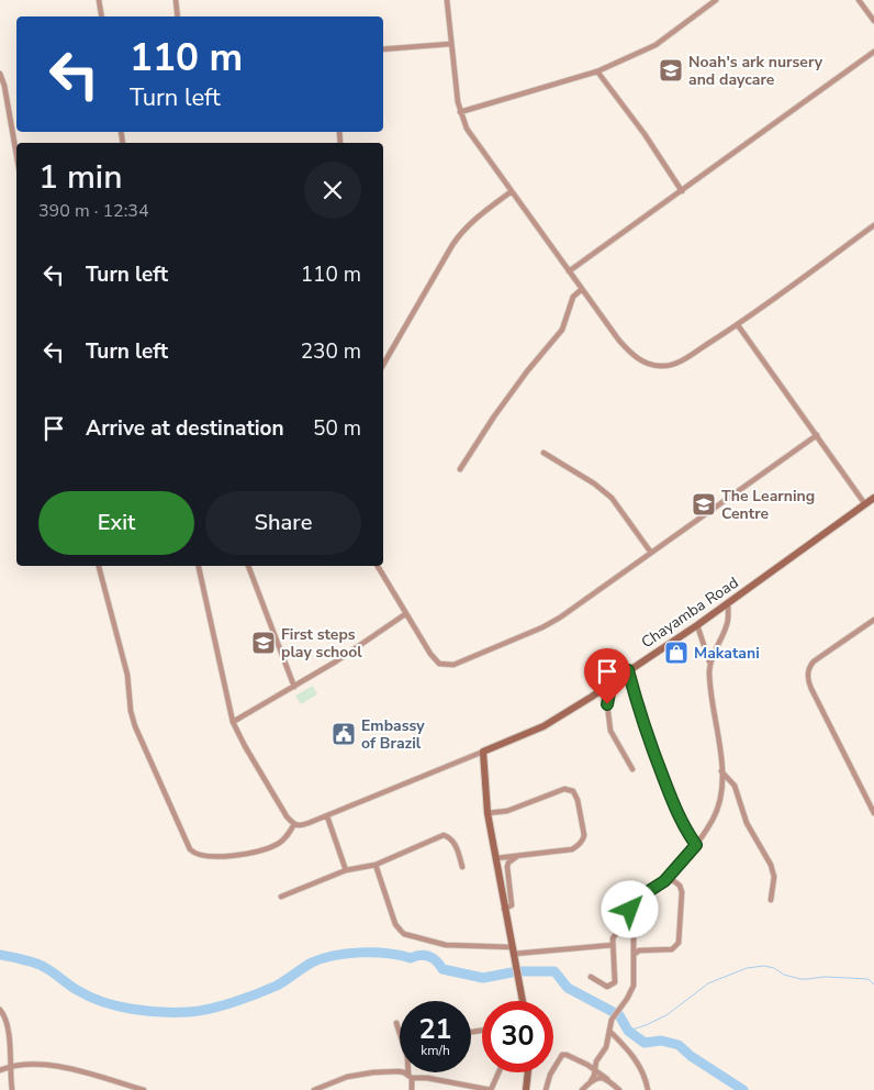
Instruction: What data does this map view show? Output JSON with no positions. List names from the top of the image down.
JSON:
{
  "streets": {
    "street": ["Chayamba Road"]
  },
  "places": {
    "school or university": ["Noah's ark nursery and daycare", "The Learning Centre", "First steps play school"],
    "shop": ["Makatani"],
    "public building": ["Embassy of Brazil"]
  },
  "page": {
    "turn": ["110 m", "Turn left"],
    "heading": ["1 min", "390 m · 12:34"],
    "list": [
      {
        "name": "Turn left",
        "value": "110 m"
      },
      {
        "name": "Turn left",
        "value": "230 m"
      },
      {
        "name": "Arrive at destination",
        "value": "50 m"
      }
    ],
    "buttons": ["Exit", "Share"],
    "speed": "21 km/h",
    "limit": "30"
  }
}
